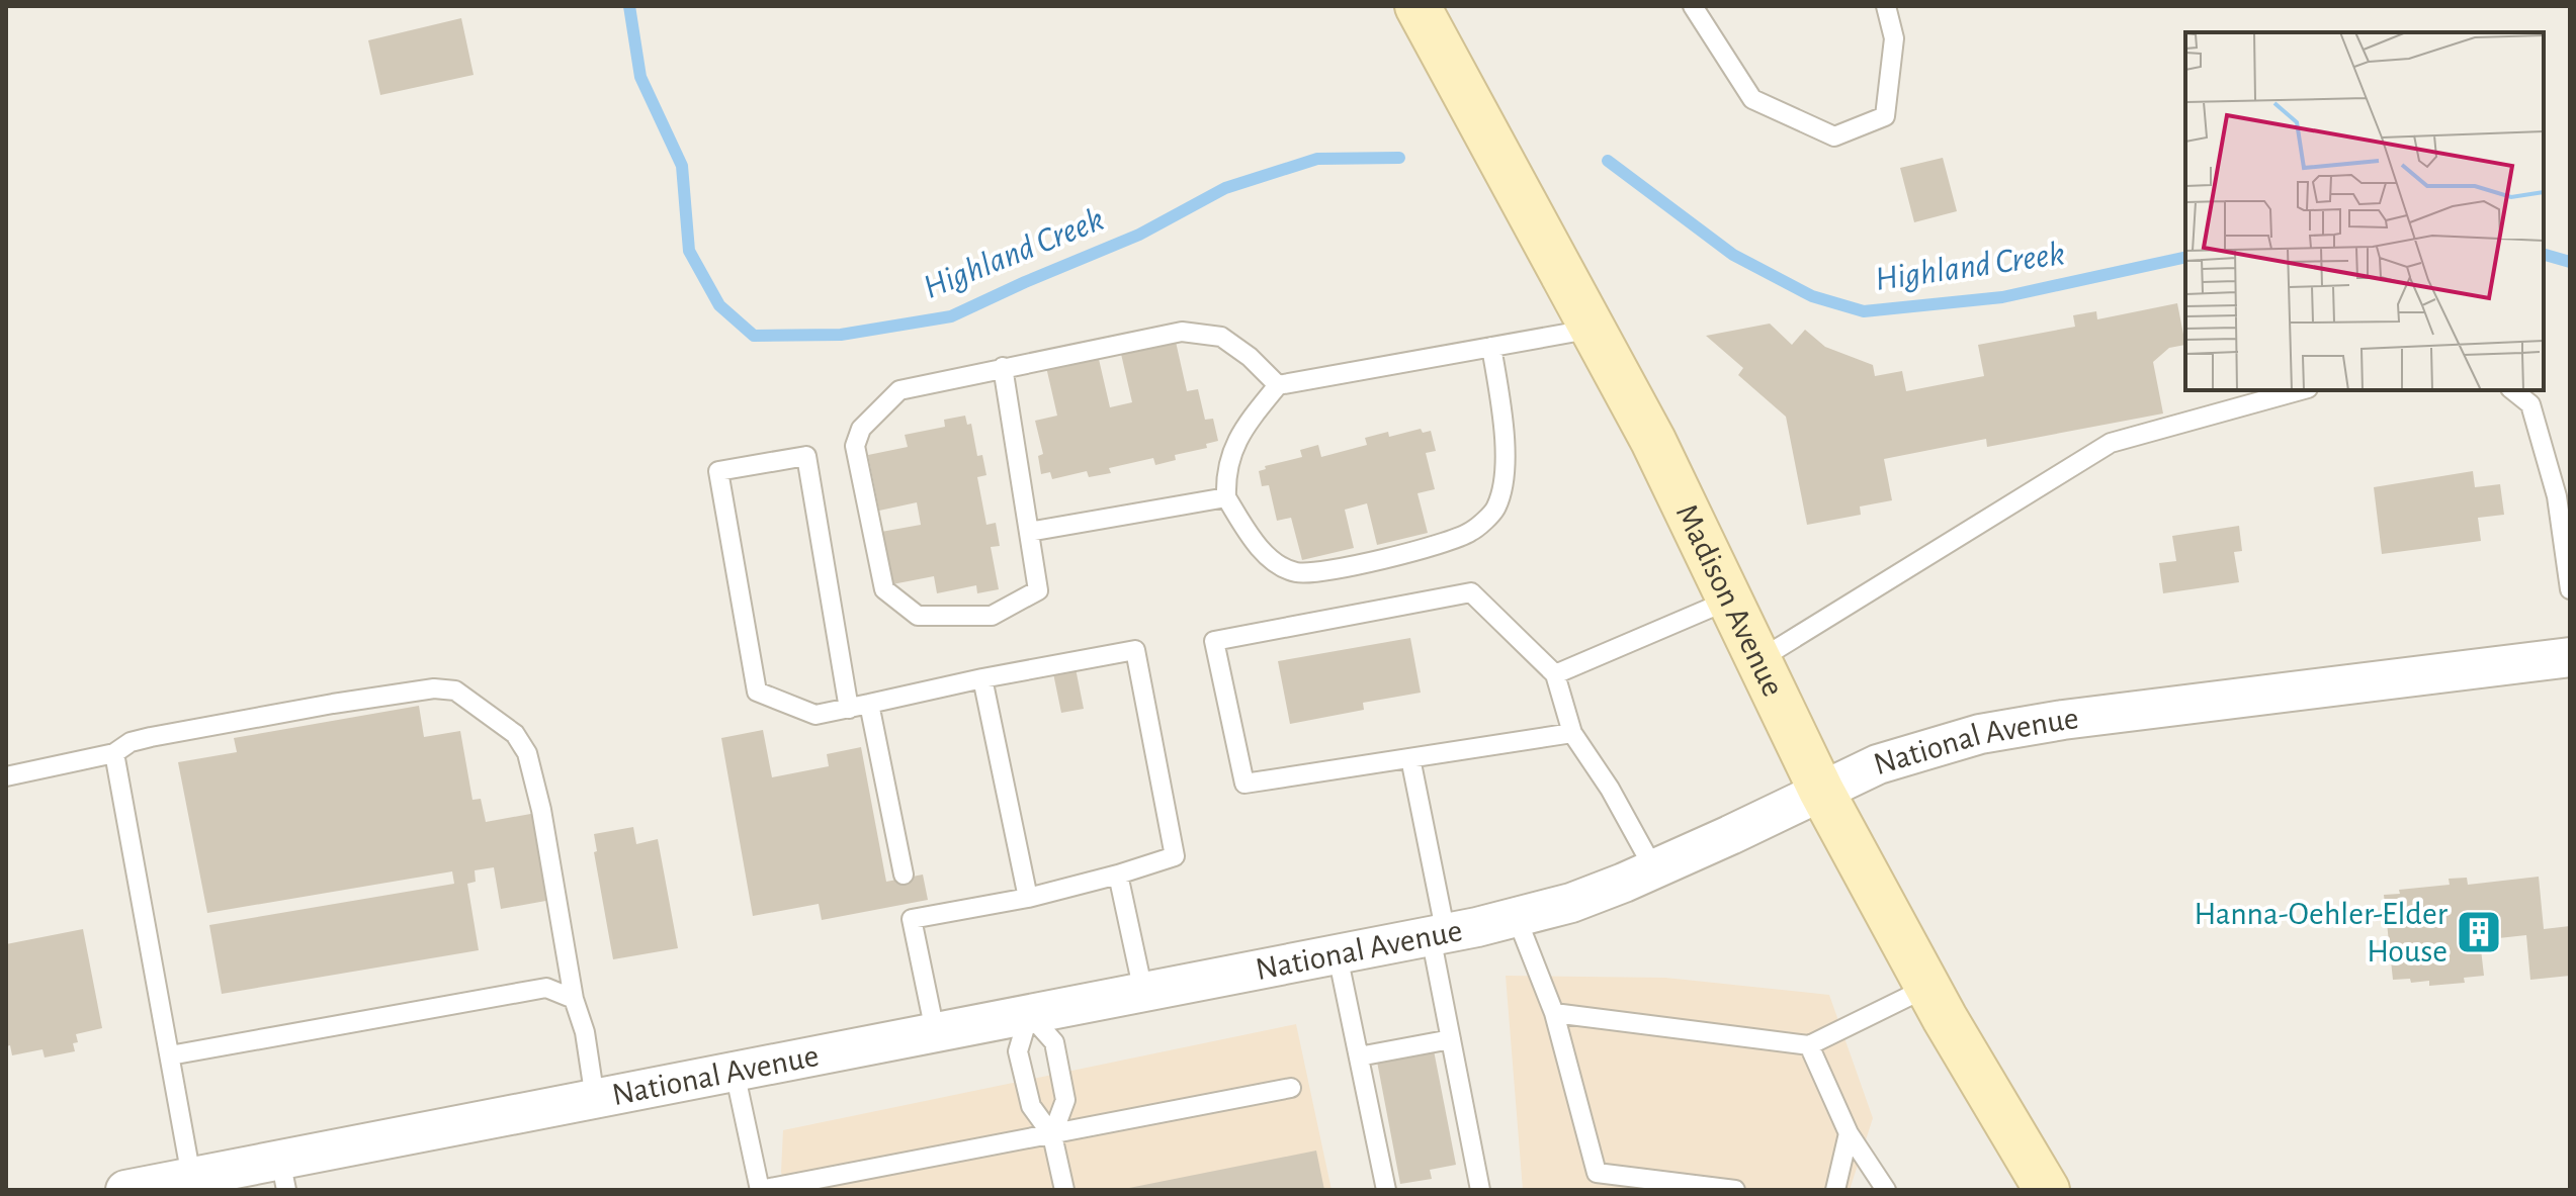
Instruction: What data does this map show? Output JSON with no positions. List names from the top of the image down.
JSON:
{
  "streets": {
    "main road": ["Madison Avenue"],
    "street": ["National Avenue"]
  },
  "crossings": [
    ["Madison Avenue", "National Avenue"]
  ],
  "water": ["Highland Creek"],
  "places": {
    "building": ["Hanna-Oehler-Elder House"]
  }
}
